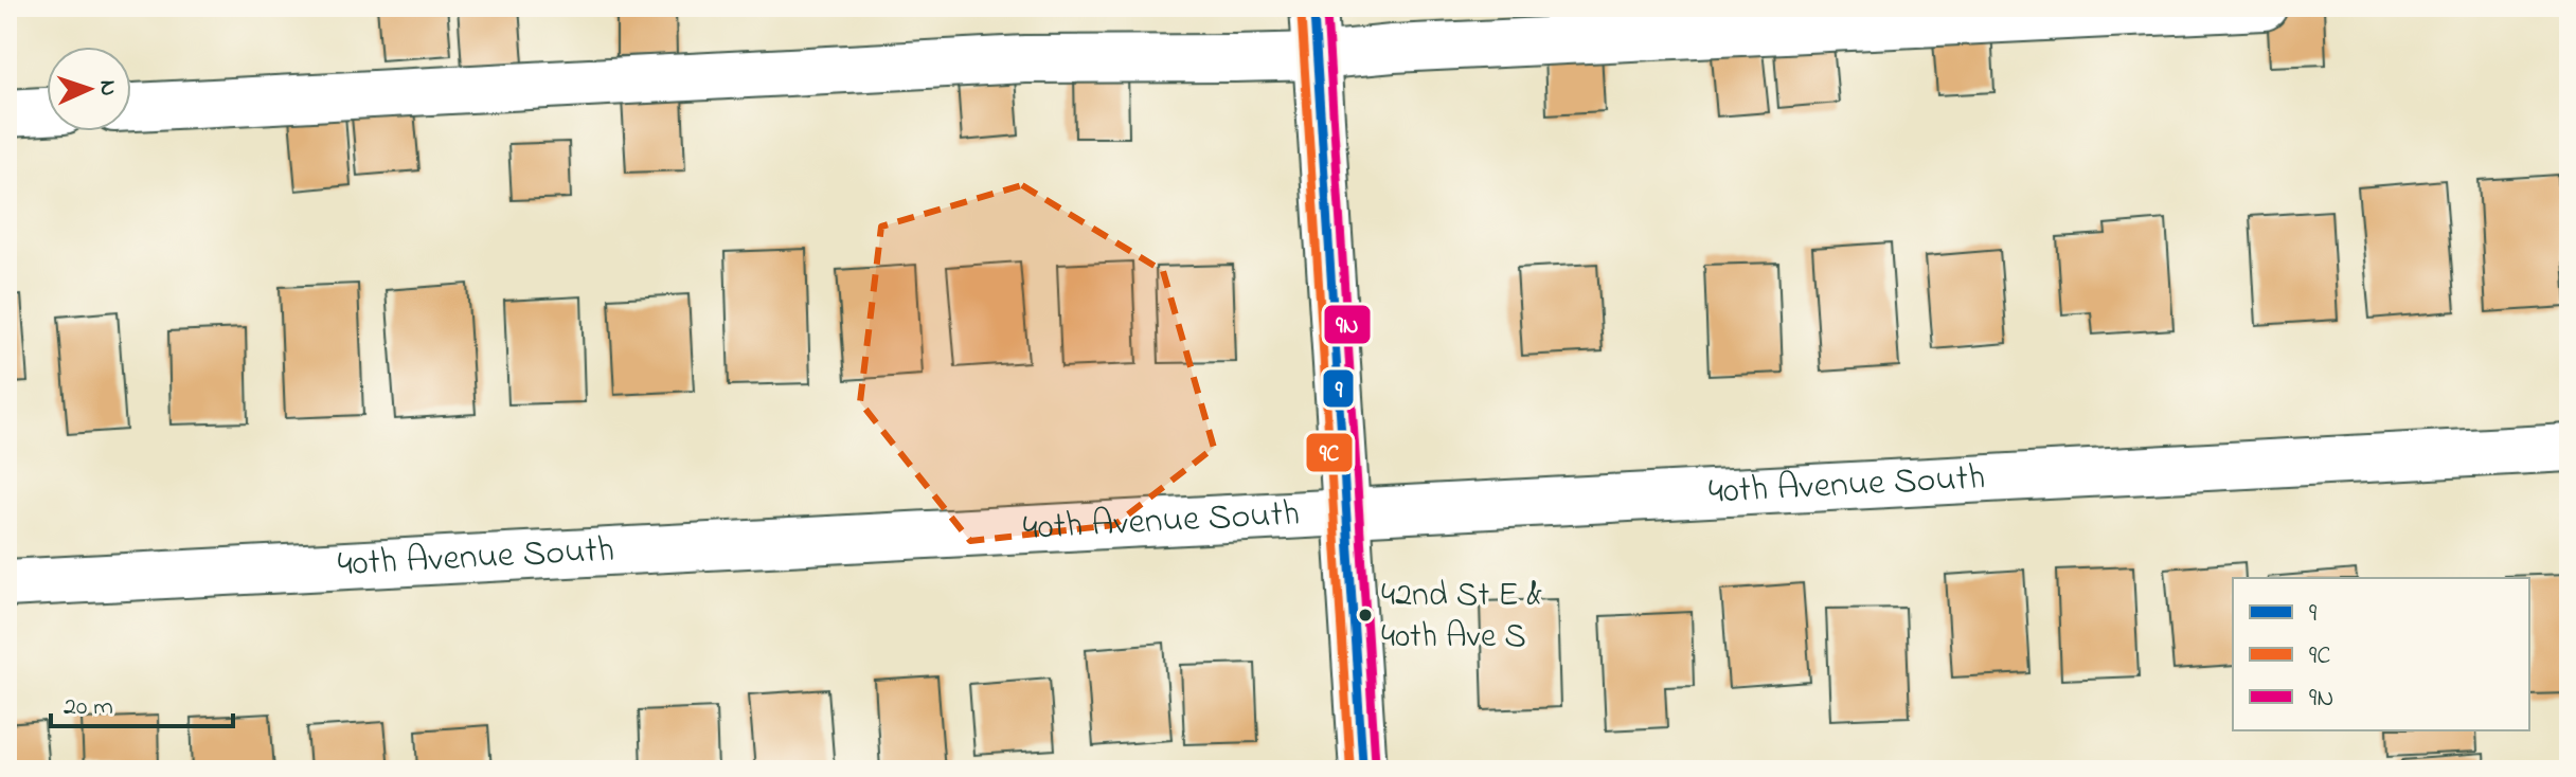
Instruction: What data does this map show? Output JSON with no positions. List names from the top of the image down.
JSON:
{
  "streets": {
    "street": ["40th Avenue South"]
  },
  "places": ["42nd St E & 40th Ave S"],
  "lines": ["transit line 9", "transit line 9N", "transit line 9C"],
  "legend": ["9", "9C", "9N"],
  "scale_bar": "20 m",
  "north": "right"
}
